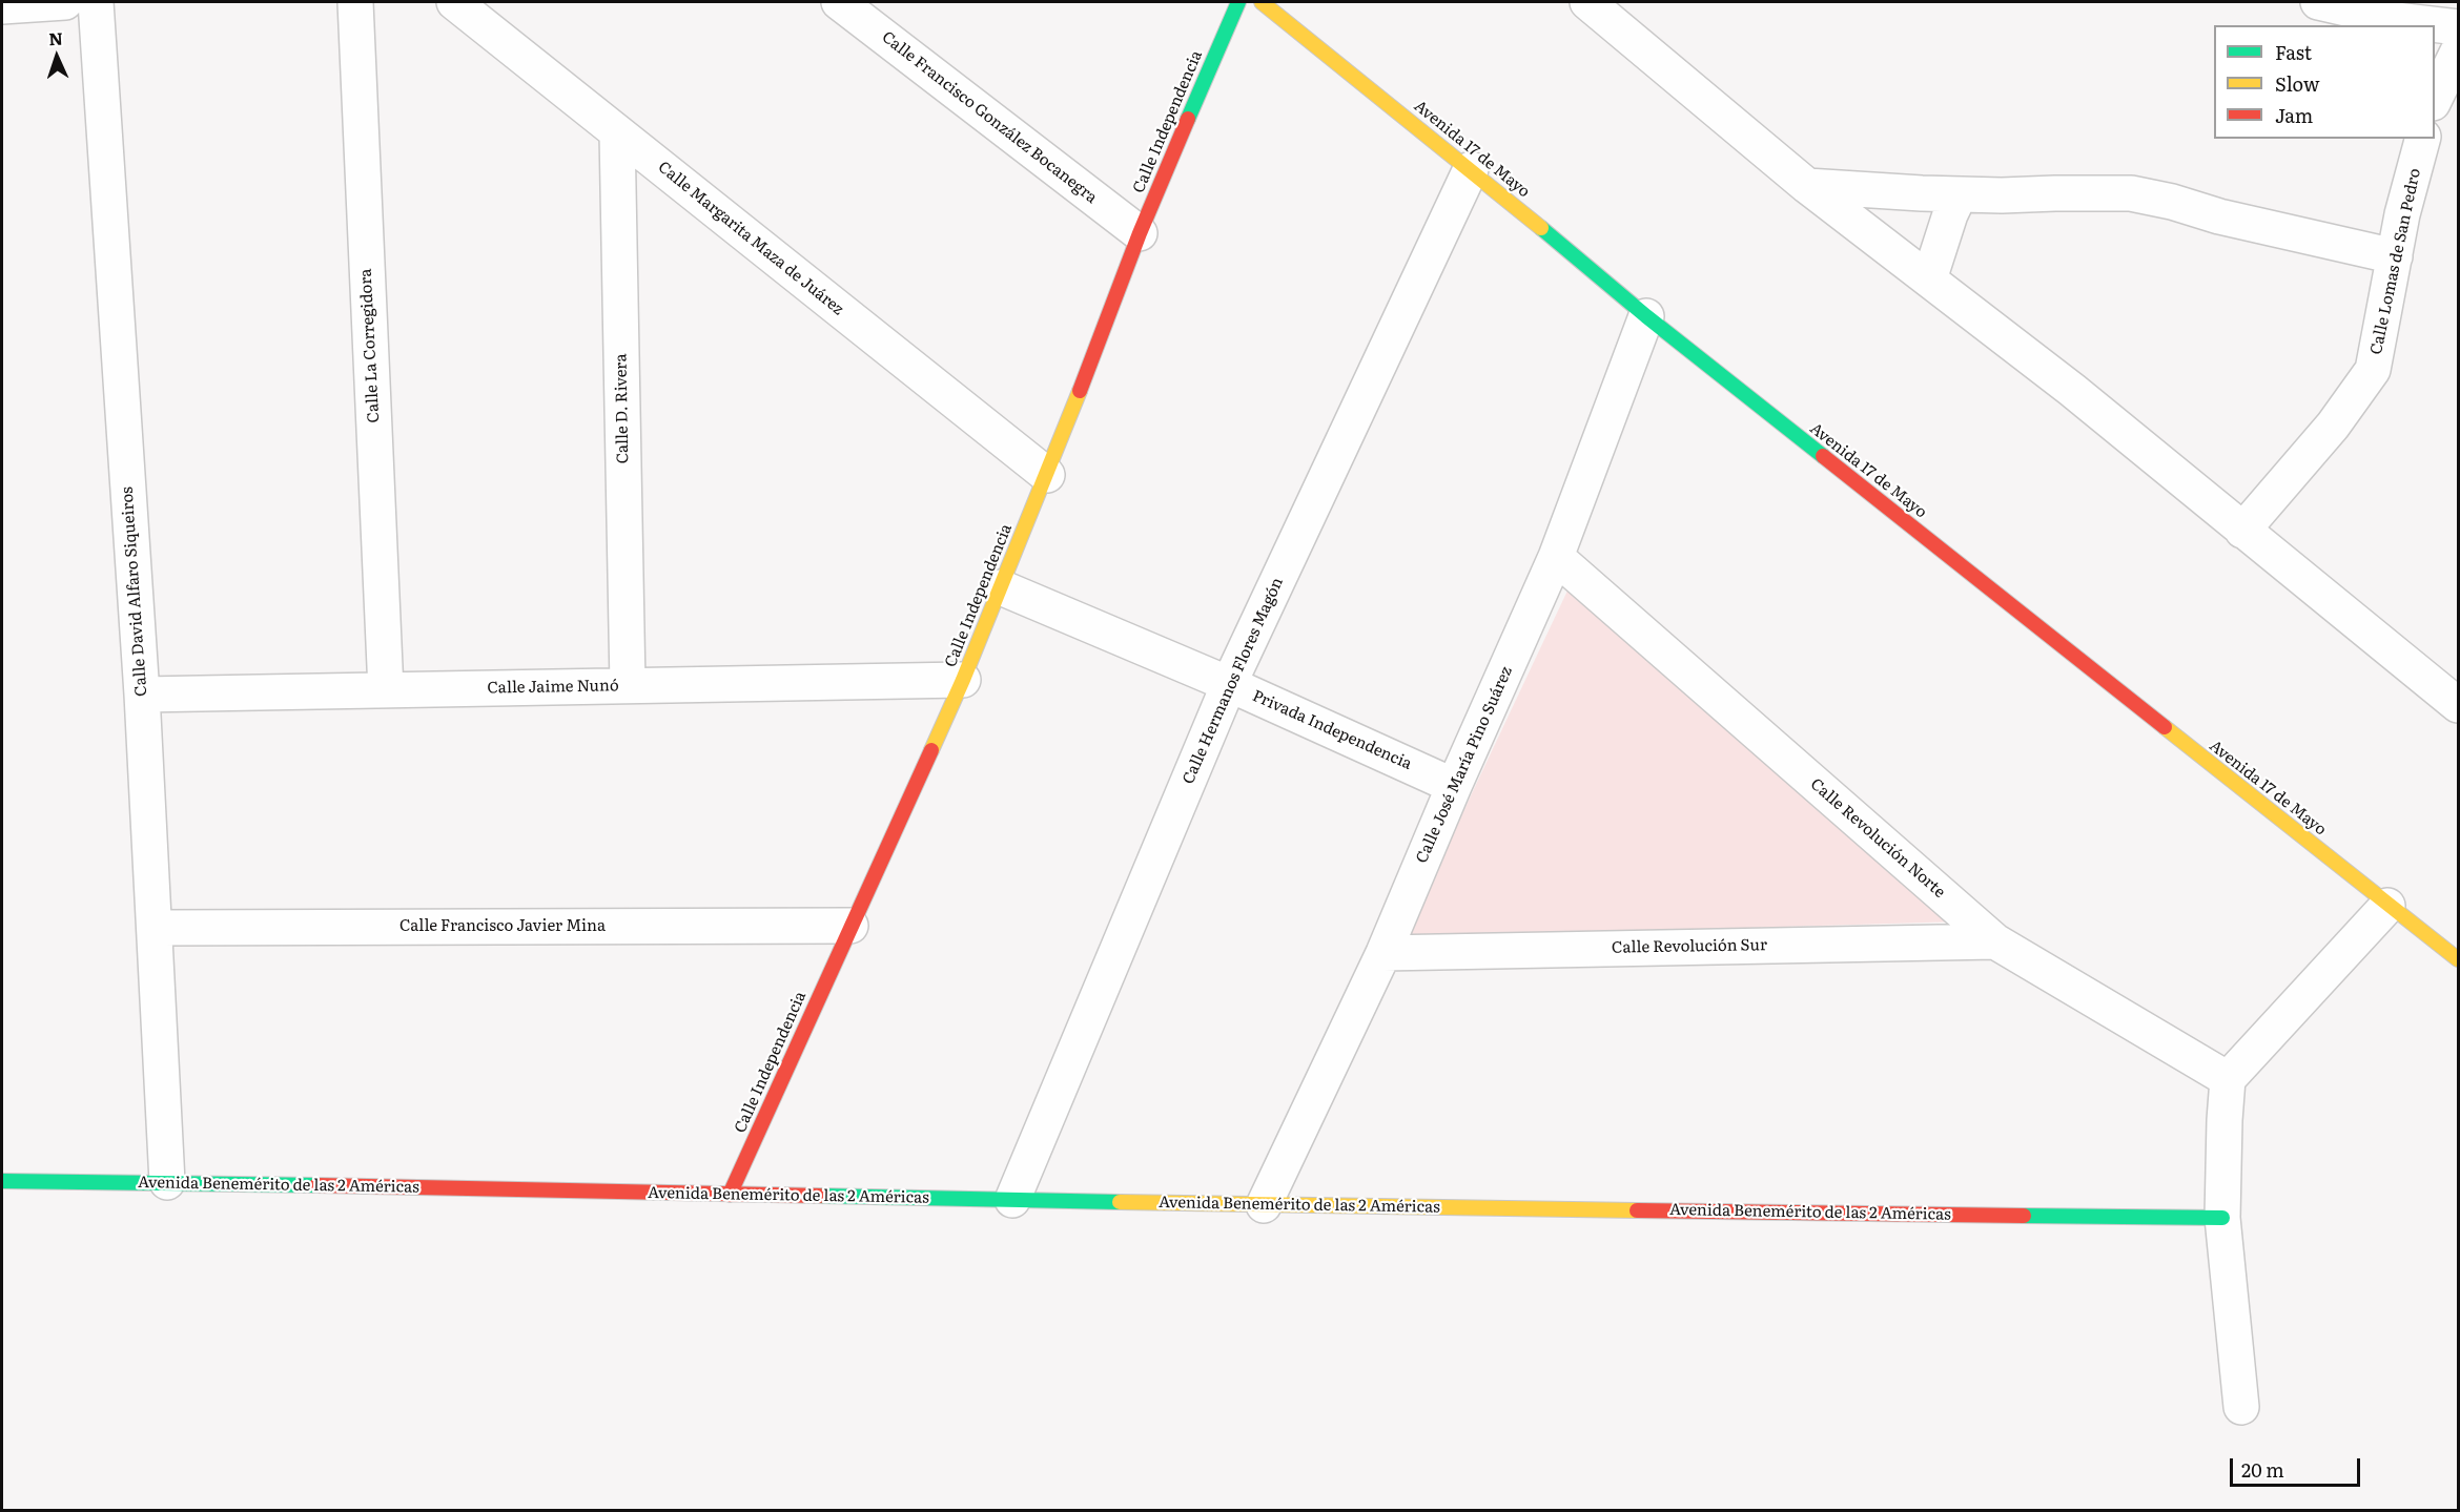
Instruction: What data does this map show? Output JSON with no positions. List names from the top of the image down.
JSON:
{
  "streets": {
    "street": [
      "Calle Francisco González Bocanegra",
      "Calle Independencia",
      "Avenida 17 de Mayo",
      "Calle Margarita Maza de Juárez",
      "Calle Lomas de San Pedro",
      "Calle La Corregidora",
      "Calle D. Rivera",
      "Calle David Alfaro Siqueiros",
      "Calle Hermanos Flores Magón",
      "Calle Jaime Nunó",
      "Privada Independencia",
      "Calle José María Pino Suárez",
      "Calle Revolución Norte",
      "Calle Francisco Javier Mina",
      "Calle Revolución Sur",
      "Avenida Benemérito de las 2 Américas"
    ]
  },
  "crossings": [
    ["Calle Francisco González Bocanegra", "Calle Independencia"],
    ["Calle Independencia", "Calle Margarita Maza de Juárez"],
    ["Calle Independencia", "Calle Jaime Nunó"],
    ["Calle Independencia", "Privada Independencia"],
    ["Calle Independencia", "Calle Francisco Javier Mina"],
    ["Calle Independencia", "Avenida Benemérito de las 2 Américas"],
    ["Avenida 17 de Mayo", "Calle Hermanos Flores Magón"],
    ["Avenida 17 de Mayo", "Calle José María Pino Suárez"],
    ["Calle Margarita Maza de Juárez", "Calle D. Rivera"],
    ["Calle La Corregidora", "Calle Jaime Nunó"],
    ["Calle D. Rivera", "Calle Jaime Nunó"],
    ["Calle David Alfaro Siqueiros", "Calle Jaime Nunó"],
    ["Calle David Alfaro Siqueiros", "Calle Francisco Javier Mina"],
    ["Calle David Alfaro Siqueiros", "Avenida Benemérito de las 2 Américas"],
    ["Calle Hermanos Flores Magón", "Privada Independencia"],
    ["Calle Hermanos Flores Magón", "Avenida Benemérito de las 2 Américas"],
    ["Privada Independencia", "Calle José María Pino Suárez"],
    ["Calle José María Pino Suárez", "Calle Revolución Norte"],
    ["Calle José María Pino Suárez", "Calle Revolución Sur"],
    ["Calle José María Pino Suárez", "Avenida Benemérito de las 2 Américas"],
    ["Calle Revolución Norte", "Calle Revolución Sur"]
  ],
  "legend": ["Fast", "Slow", "Jam"],
  "scale_bar": "20 m",
  "north": "top"
}
